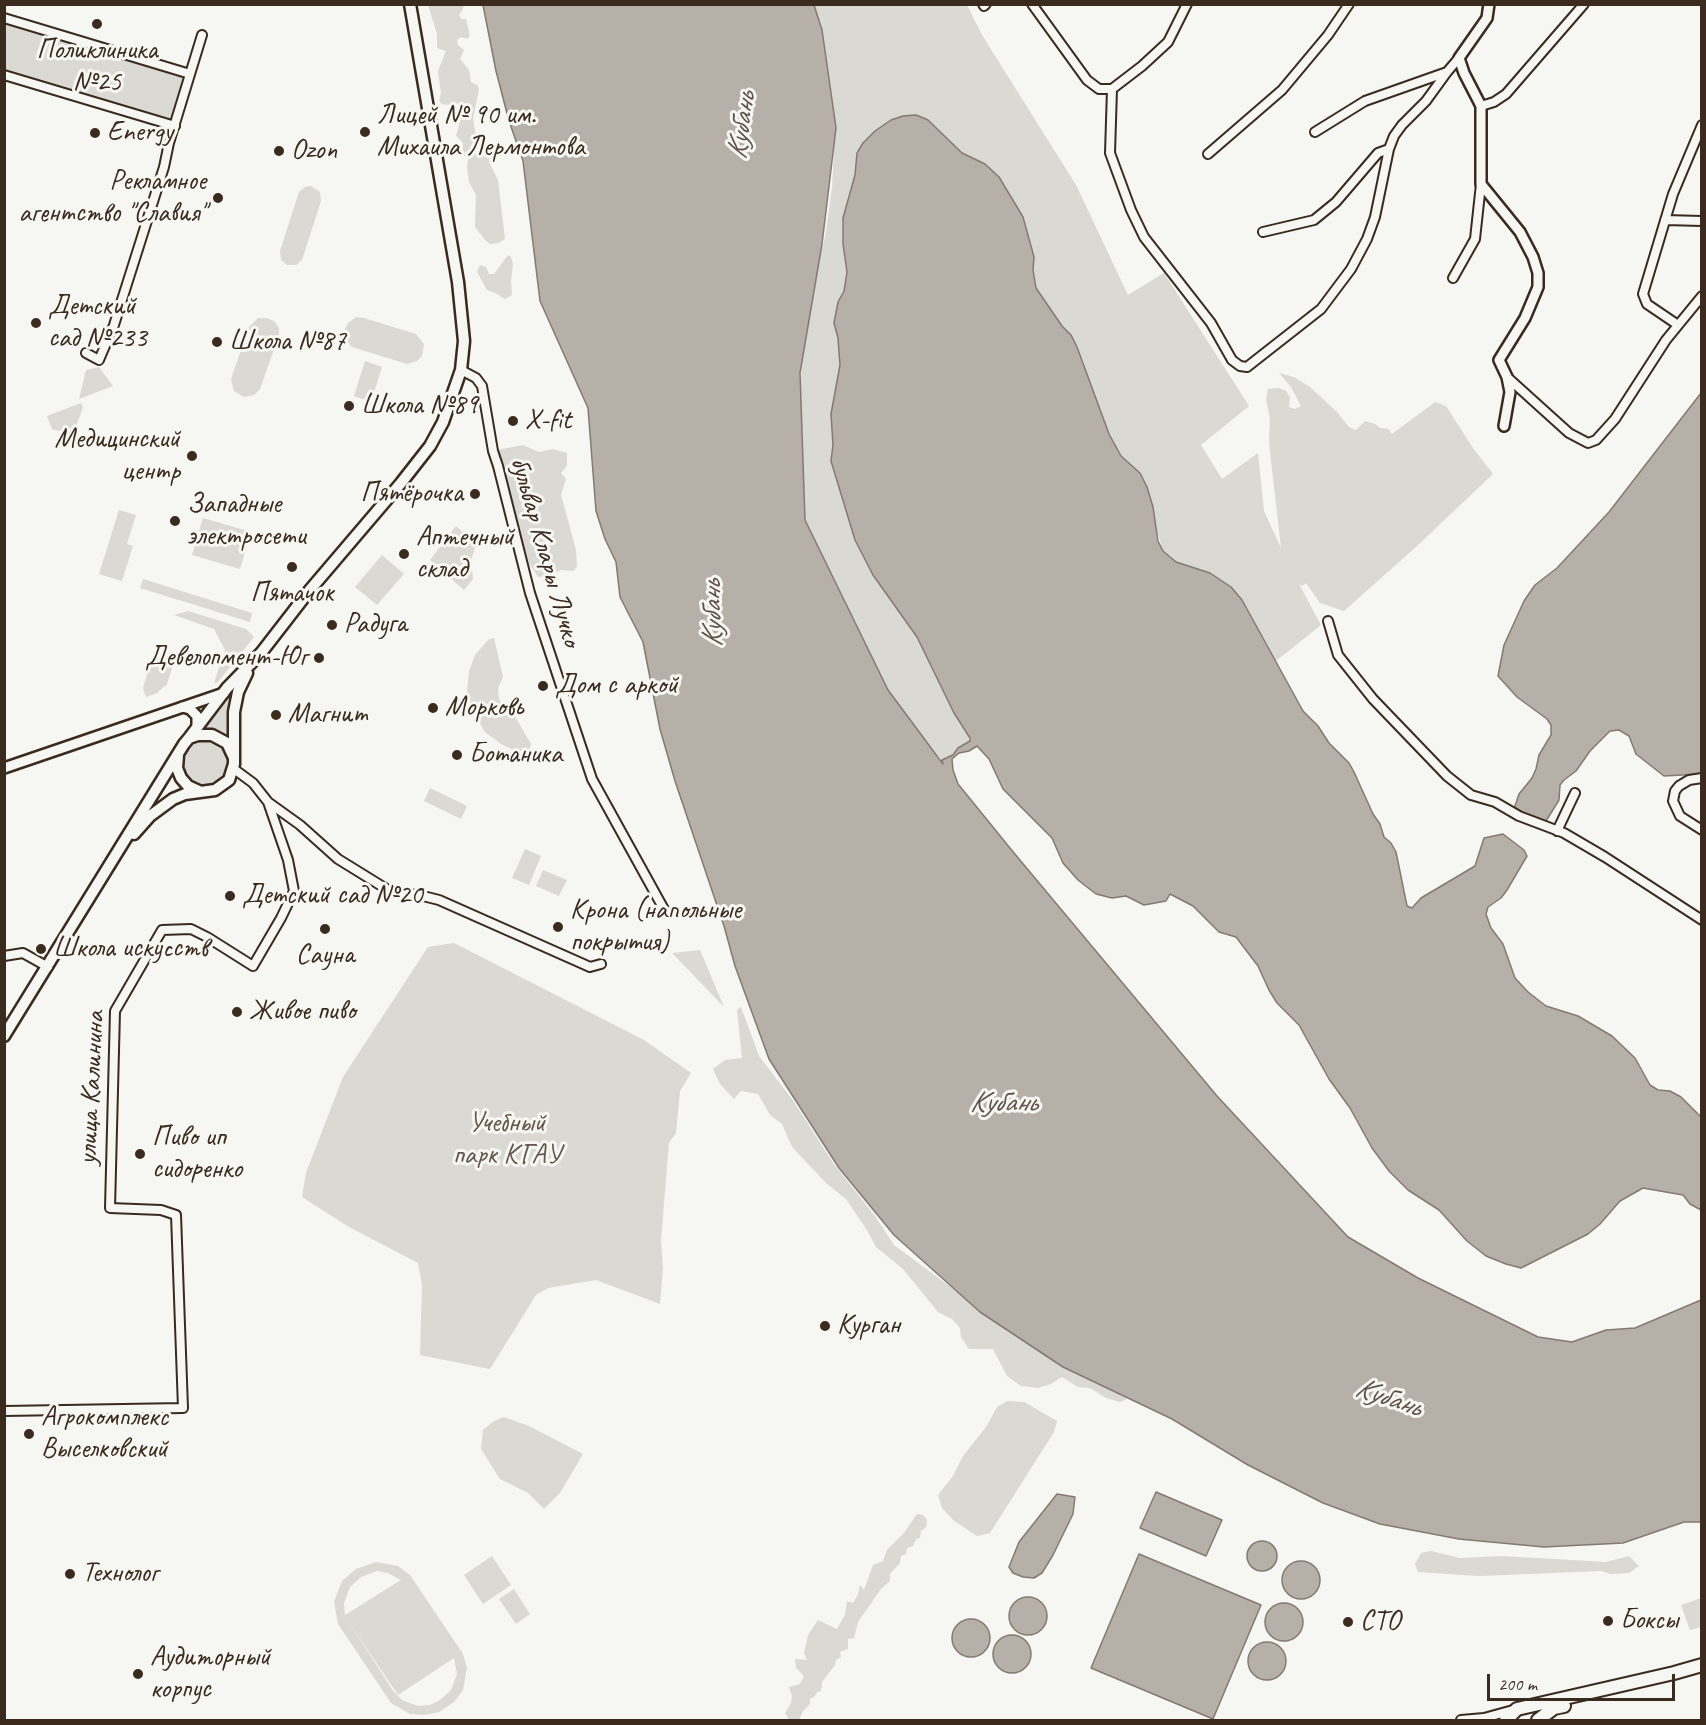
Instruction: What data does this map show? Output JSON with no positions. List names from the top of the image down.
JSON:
{
  "streets": {
    "street": ["бульвар Клары Лучко", "улица Калинина"]
  },
  "water": ["Кубань"],
  "parks": ["Учебный парк КГАУ"],
  "places": [
    "Поликлиника №25",
    "Лицей № 90 им. Михаила Лермонтова",
    "Energy",
    "Ozon",
    "Рекламное агентство \"Славия\"",
    "Детский сад №233",
    "Школа №87",
    "Школа №89",
    "X-fit",
    "Медицинский центр",
    "Пятёрочка",
    "Западные электросети",
    "Аптечный склад",
    "Пятачок",
    "Радуга",
    "Девелопмент-Юг",
    "Дом с аркой",
    "Морковь",
    "Магнит",
    "Ботаника",
    "Детский сад №20",
    "Крона (напольные покрытия)",
    "Сауна",
    "Школа искусств",
    "Живое пиво",
    "Пиво ип сидоренко",
    "Курган",
    "Агрокомплекс Выселковский",
    "Технолог",
    "Боксы",
    "СТО",
    "Аудиторный корпус"
  ],
  "scale_bar": "200 m"
}
